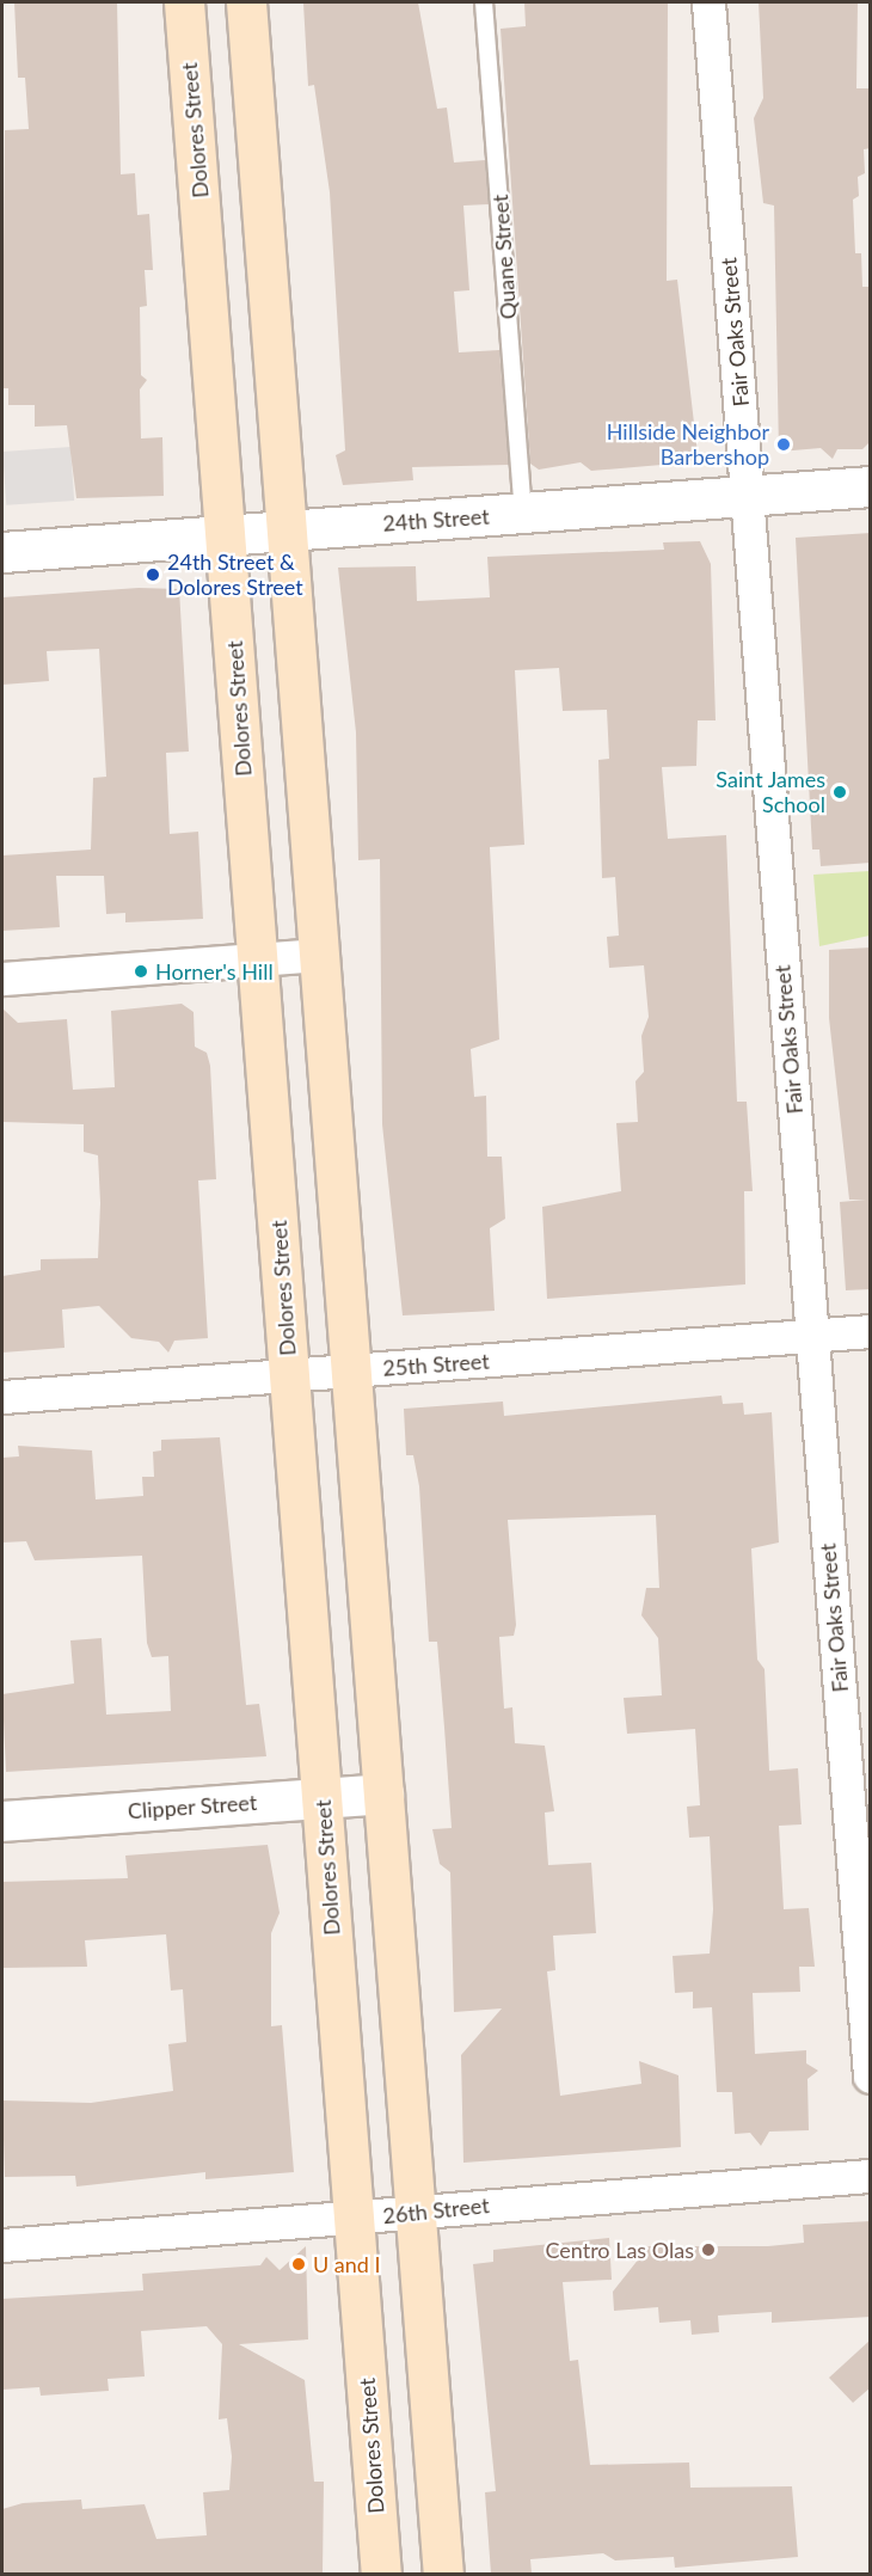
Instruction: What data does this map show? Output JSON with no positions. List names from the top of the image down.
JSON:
{
  "streets": {
    "main road": ["Dolores Street"],
    "street": [
      "Fair Oaks Street",
      "24th Street",
      "25th Street",
      "Clipper Street",
      "26th Street"
    ],
    "lane": ["Quane Street"]
  },
  "crossings": [
    ["Dolores Street", "24th Street"],
    ["Dolores Street", "25th Street"],
    ["Dolores Street", "Clipper Street"],
    ["Dolores Street", "26th Street"],
    ["Quane Street", "24th Street"],
    ["Fair Oaks Street", "24th Street"],
    ["Fair Oaks Street", "25th Street"]
  ],
  "places": [
    "Hillside Neighbor Barbershop",
    "24th Street & Dolores Street",
    "Saint James School",
    "Horner's Hill",
    "Centro Las Olas",
    "U and I"
  ]
}
